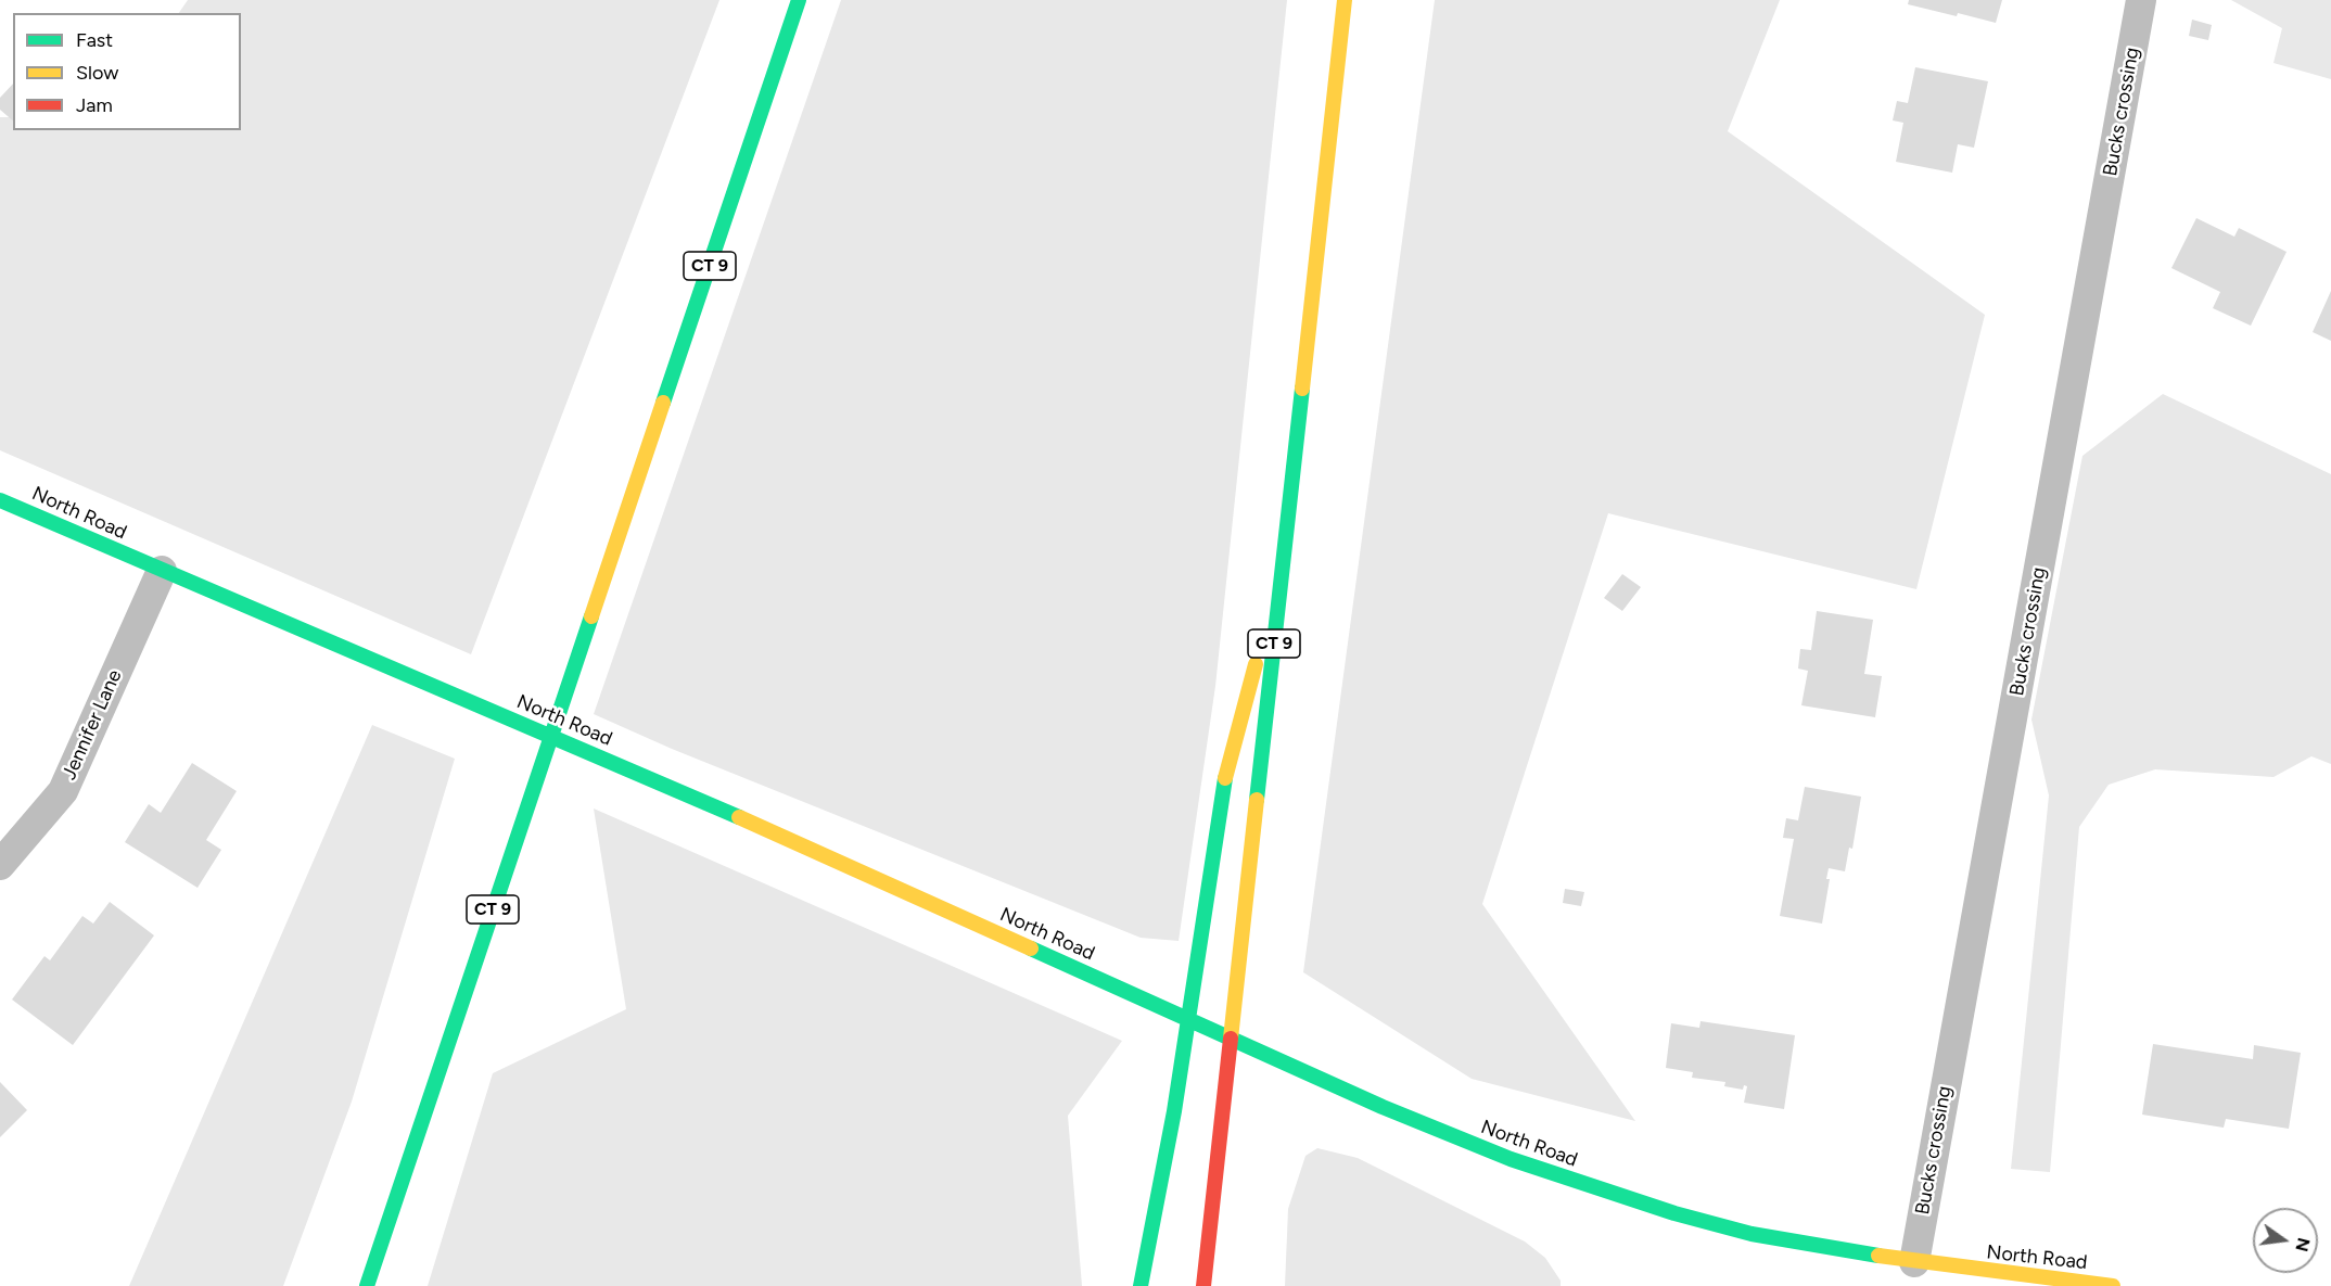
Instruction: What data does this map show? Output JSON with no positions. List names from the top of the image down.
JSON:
{
  "streets": {
    "main road": ["CT 9", "North Road"],
    "street": ["Bucks crossing", "Jennifer Lane"]
  },
  "crossings": [
    ["Bucks crossing", "North Road"],
    ["North Road", "Jennifer Lane"]
  ],
  "legend": ["Fast", "Slow", "Jam"],
  "north": "right"
}
